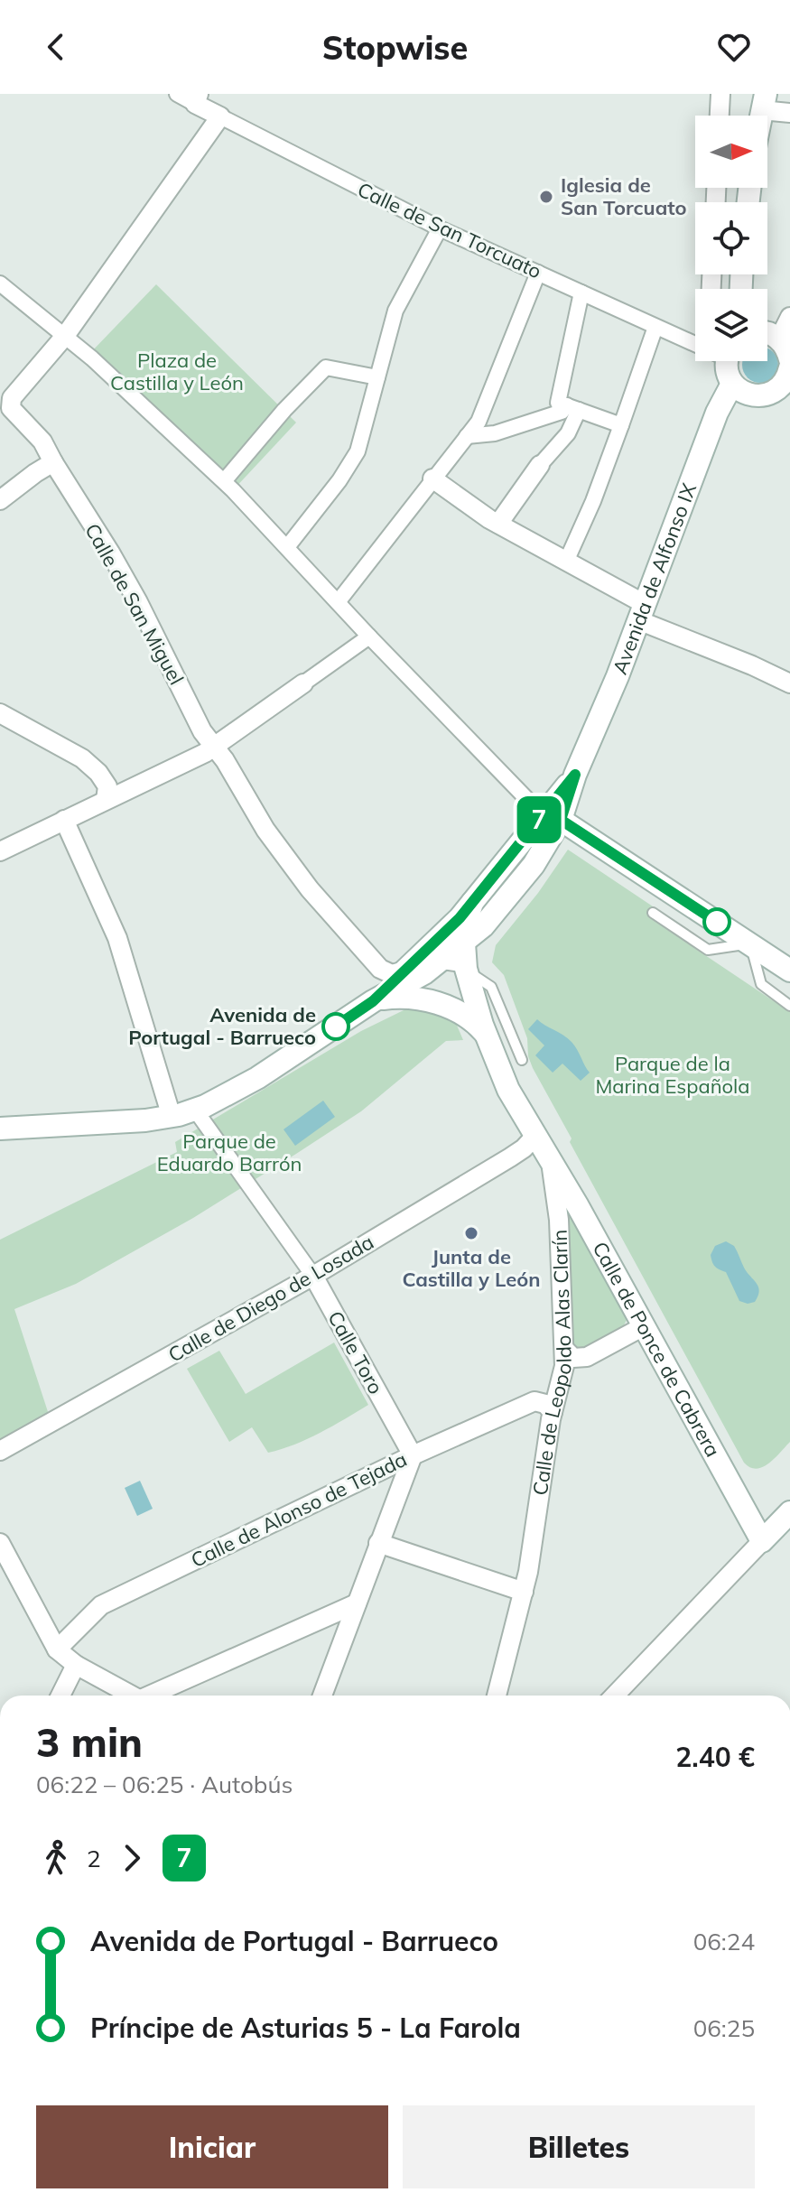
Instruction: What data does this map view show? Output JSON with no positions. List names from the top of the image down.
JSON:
{
  "streets": {
    "main road": ["Avenida de Alfonso IX", "Calle de Ponce de Cabrera", "Calle de Leopoldo Alas Clarín"],
    "street": [
      "Calle de San Torcuato",
      "Calle de San Miguel",
      "Calle de Diego de Losada",
      "Calle Toro",
      "Calle de Alonso de Tejada"
    ]
  },
  "crossings": [
    ["Calle de Diego de Losada", "Calle Toro"],
    ["Calle de Diego de Losada", "Calle de Leopoldo Alas Clarín"],
    ["Calle de Ponce de Cabrera", "Calle de Leopoldo Alas Clarín"],
    ["Calle Toro", "Calle de Alonso de Tejada"],
    ["Calle de Leopoldo Alas Clarín", "Calle de Alonso de Tejada"]
  ],
  "parks": ["Plaza de Castilla y León", "Parque de la Marina Española", "Parque de Eduardo Barrón"],
  "places": ["Iglesia de San Torcuato", "Avenida de Portugal - Barrueco", "Junta de Castilla y León"],
  "lines": ["bus line 7"],
  "north": "right",
  "page": {
    "header": "Stopwise",
    "on_map": "7",
    "heading": ["3 min", "06:22 – 06:25 · Autobús", "2.40 €"],
    "legs": ["2", "7"],
    "list": [
      {
        "name": "Avenida de Portugal - Barrueco",
        "value": "06:24"
      },
      {
        "name": "Príncipe de Asturias 5 - La Farola",
        "value": "06:25"
      }
    ],
    "buttons": ["Iniciar", "Billetes"]
  }
}
